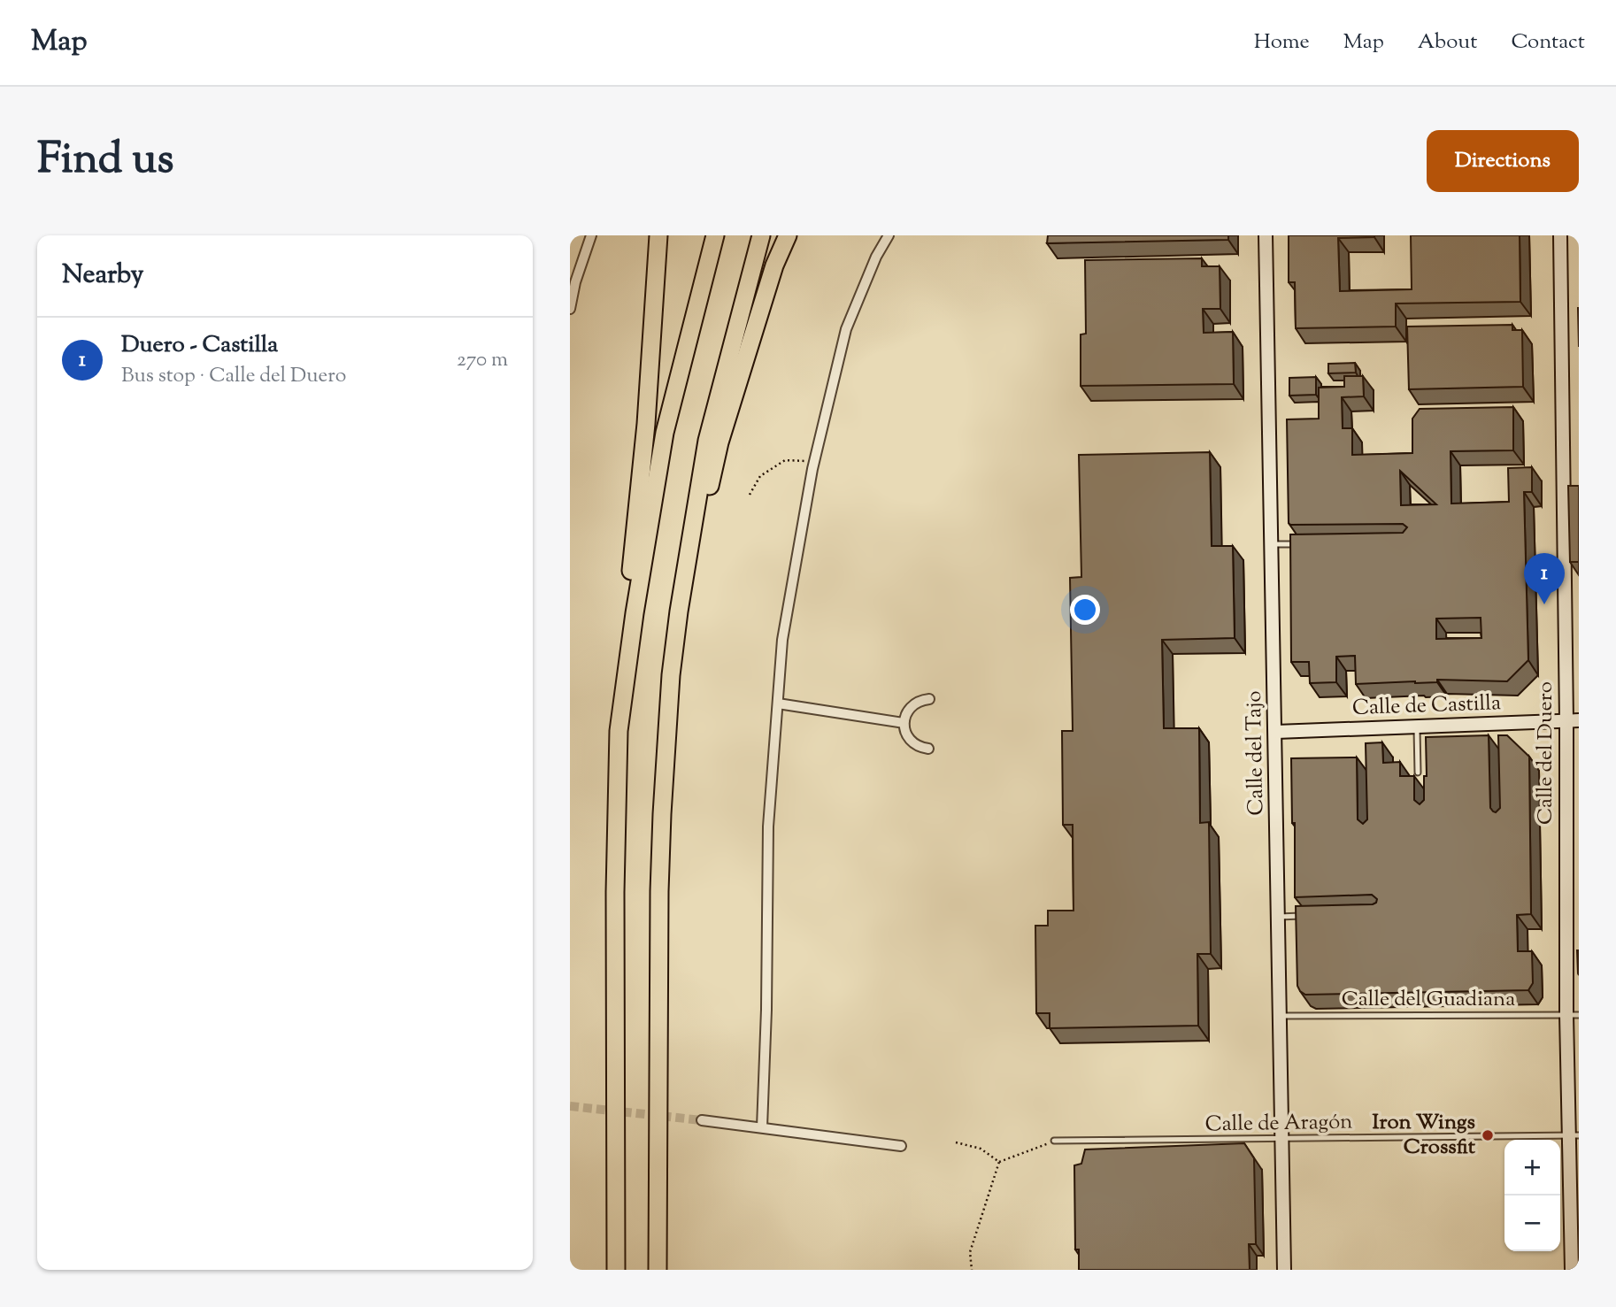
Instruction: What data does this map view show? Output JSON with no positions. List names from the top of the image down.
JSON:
{
  "streets": {
    "street": ["Calle de Castilla", "Calle del Tajo", "Calle del Duero"],
    "lane": ["Calle del Guadiana", "Calle de Aragón"]
  },
  "crossings": [
    ["Calle de Castilla", "Calle del Tajo"],
    ["Calle de Castilla", "Calle del Duero"],
    ["Calle del Tajo", "Calle del Guadiana"],
    ["Calle del Tajo", "Calle de Aragón"],
    ["Calle del Duero", "Calle del Guadiana"],
    ["Calle del Duero", "Calle de Aragón"]
  ],
  "places": ["Iron Wings Crossfit"],
  "page": {
    "header": "Map",
    "nav": [
      "Home",
      "Map",
      "About",
      "Contact"
    ],
    "title": "Find us",
    "buttons": "Directions",
    "heading": "Nearby",
    "list": [
      {
        "mark": "1",
        "name": "Duero - Castilla",
        "note": "Bus stop · Calle del Duero",
        "value": "270 m"
      }
    ],
    "pins": "1",
    "map_buttons": ["+", "−"]
  }
}
